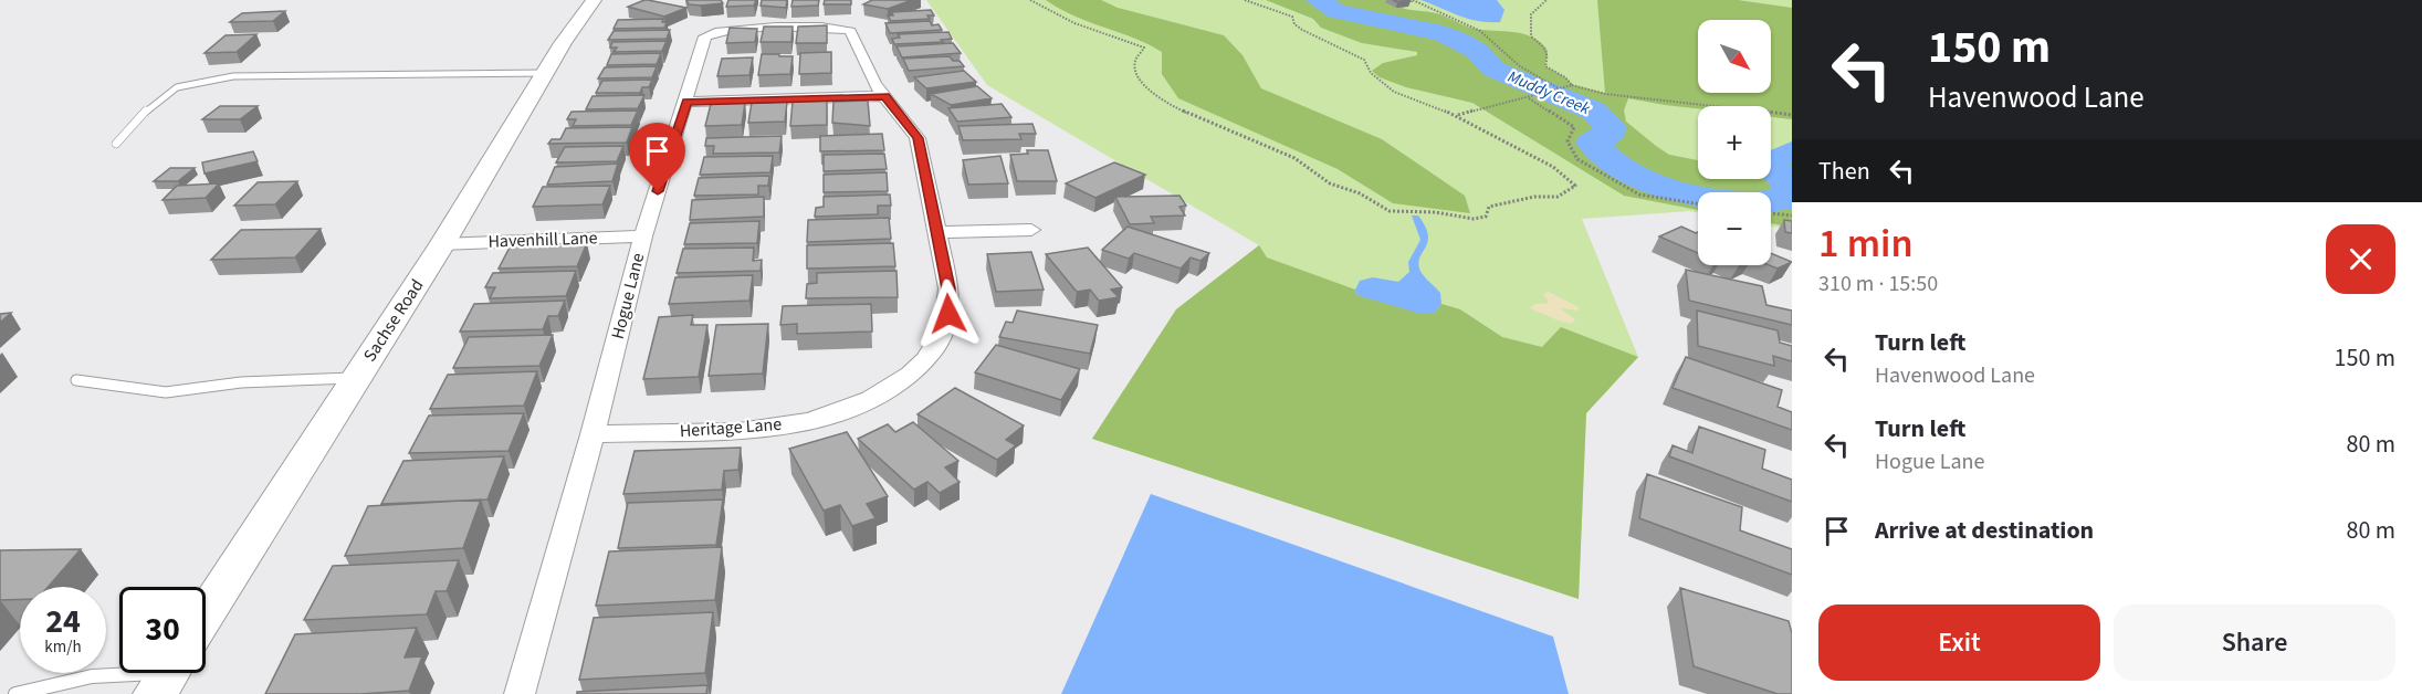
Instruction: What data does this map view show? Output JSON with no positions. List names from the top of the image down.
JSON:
{
  "streets": {
    "main road": ["Sachse Road"],
    "street": ["Havenhill Lane", "Hogue Lane", "Heritage Lane"]
  },
  "crossings": [
    ["Havenhill Lane", "Hogue Lane"],
    ["Havenhill Lane", "Sachse Road"],
    ["Hogue Lane", "Heritage Lane"]
  ],
  "water": ["Muddy Creek"],
  "north": "bottom right",
  "page": {
    "turn": ["150 m", "Havenwood Lane"],
    "map_buttons": ["+", "−"],
    "then": "Then",
    "heading": ["1 min", "310 m · 15:50"],
    "list": [
      {
        "name": "Turn left",
        "note": "Havenwood Lane",
        "value": "150 m"
      },
      {
        "name": "Turn left",
        "note": "Hogue Lane",
        "value": "80 m"
      },
      {
        "name": "Arrive at destination",
        "value": "80 m"
      }
    ],
    "speed": "24 km/h",
    "limit": "30",
    "buttons": ["Exit", "Share"]
  }
}
